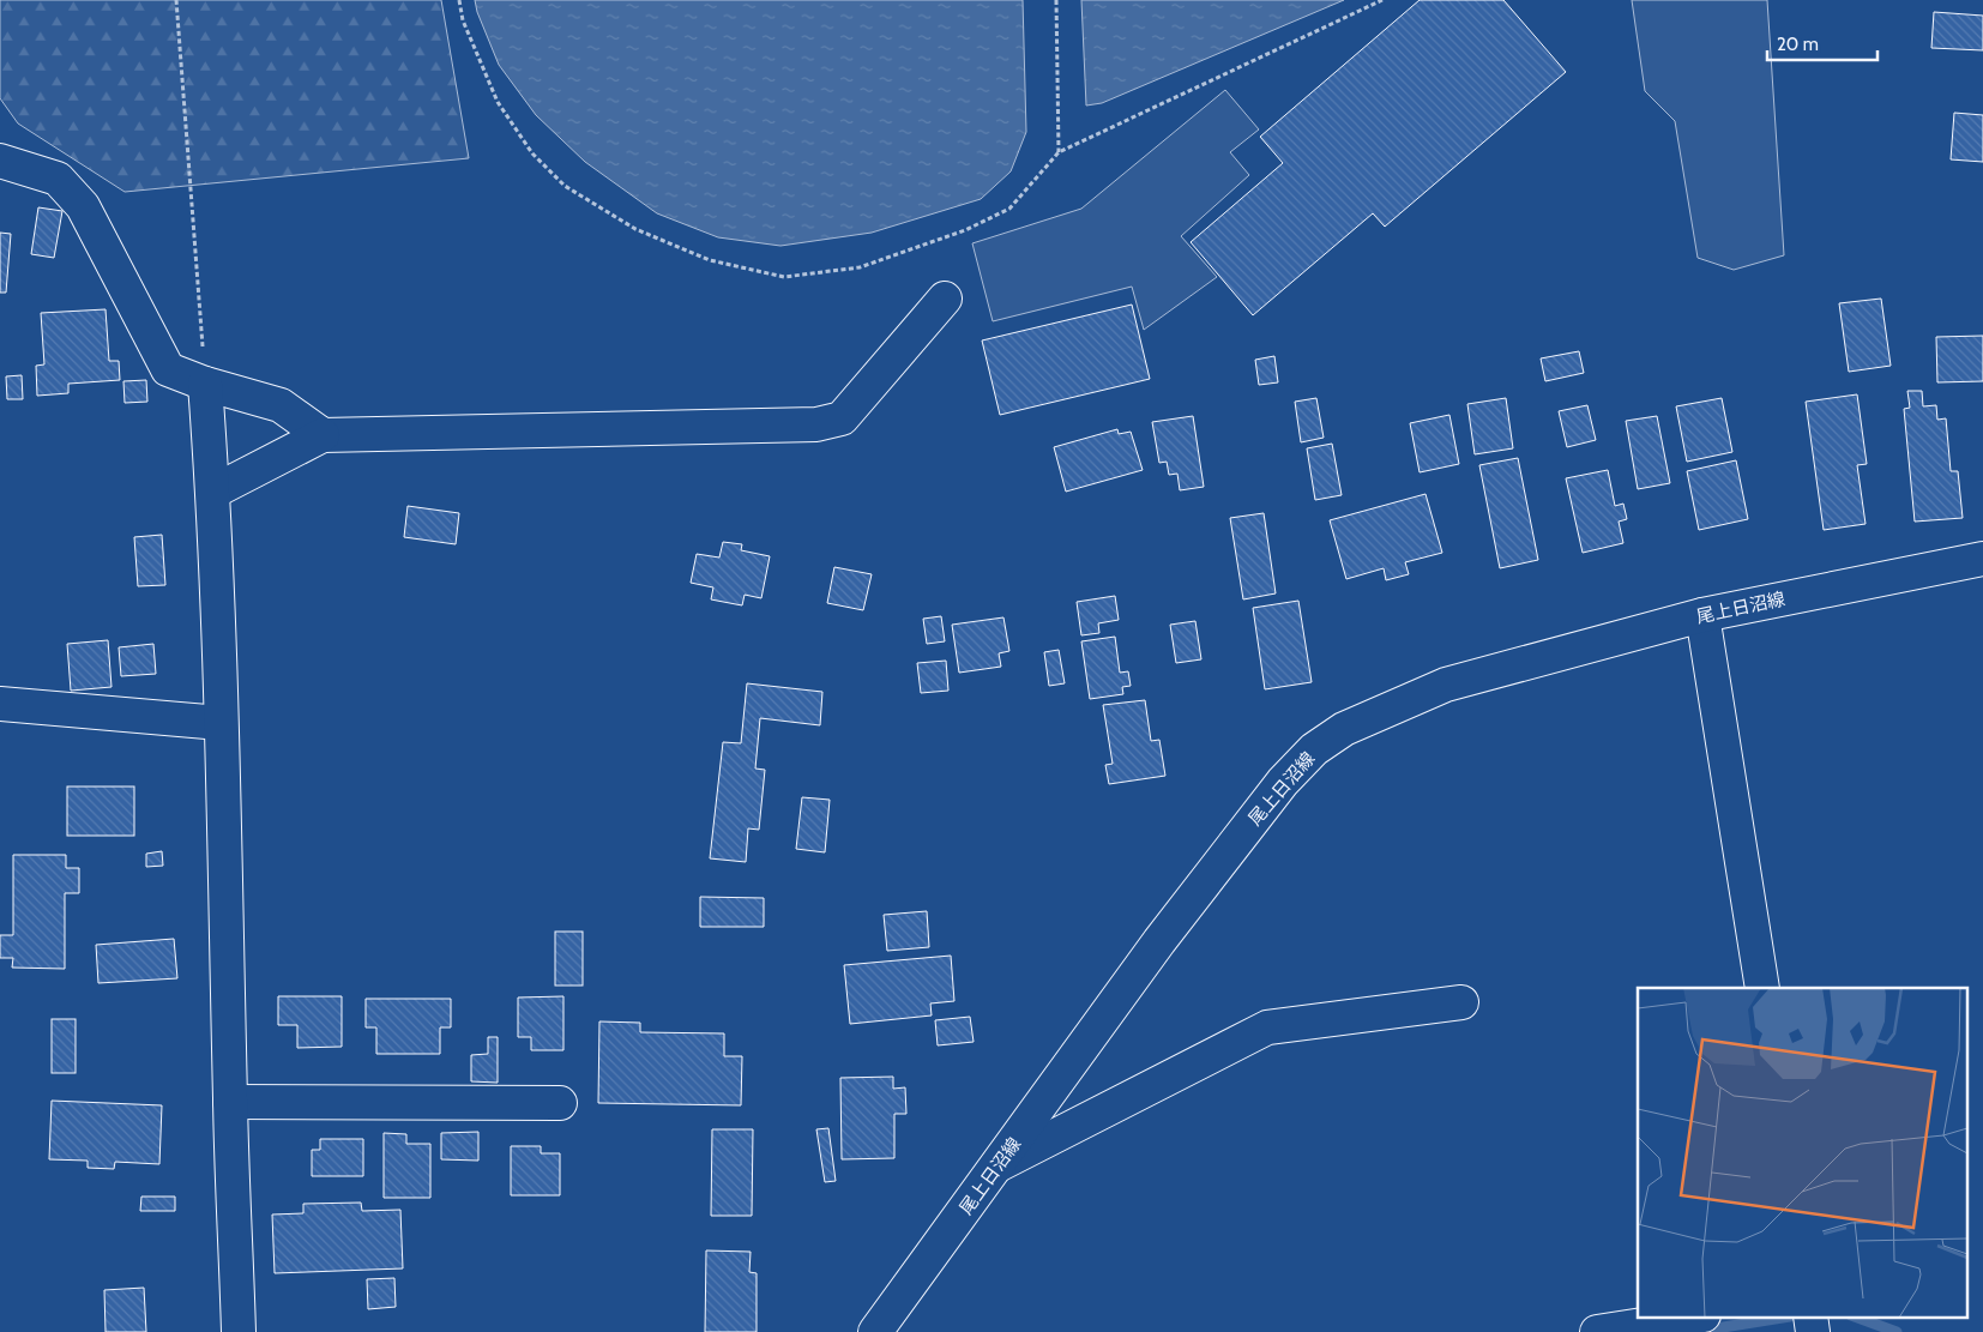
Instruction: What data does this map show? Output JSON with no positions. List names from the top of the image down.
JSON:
{
  "streets": {
    "street": ["尾上日沼線"]
  },
  "scale_bar": "20 m"
}
